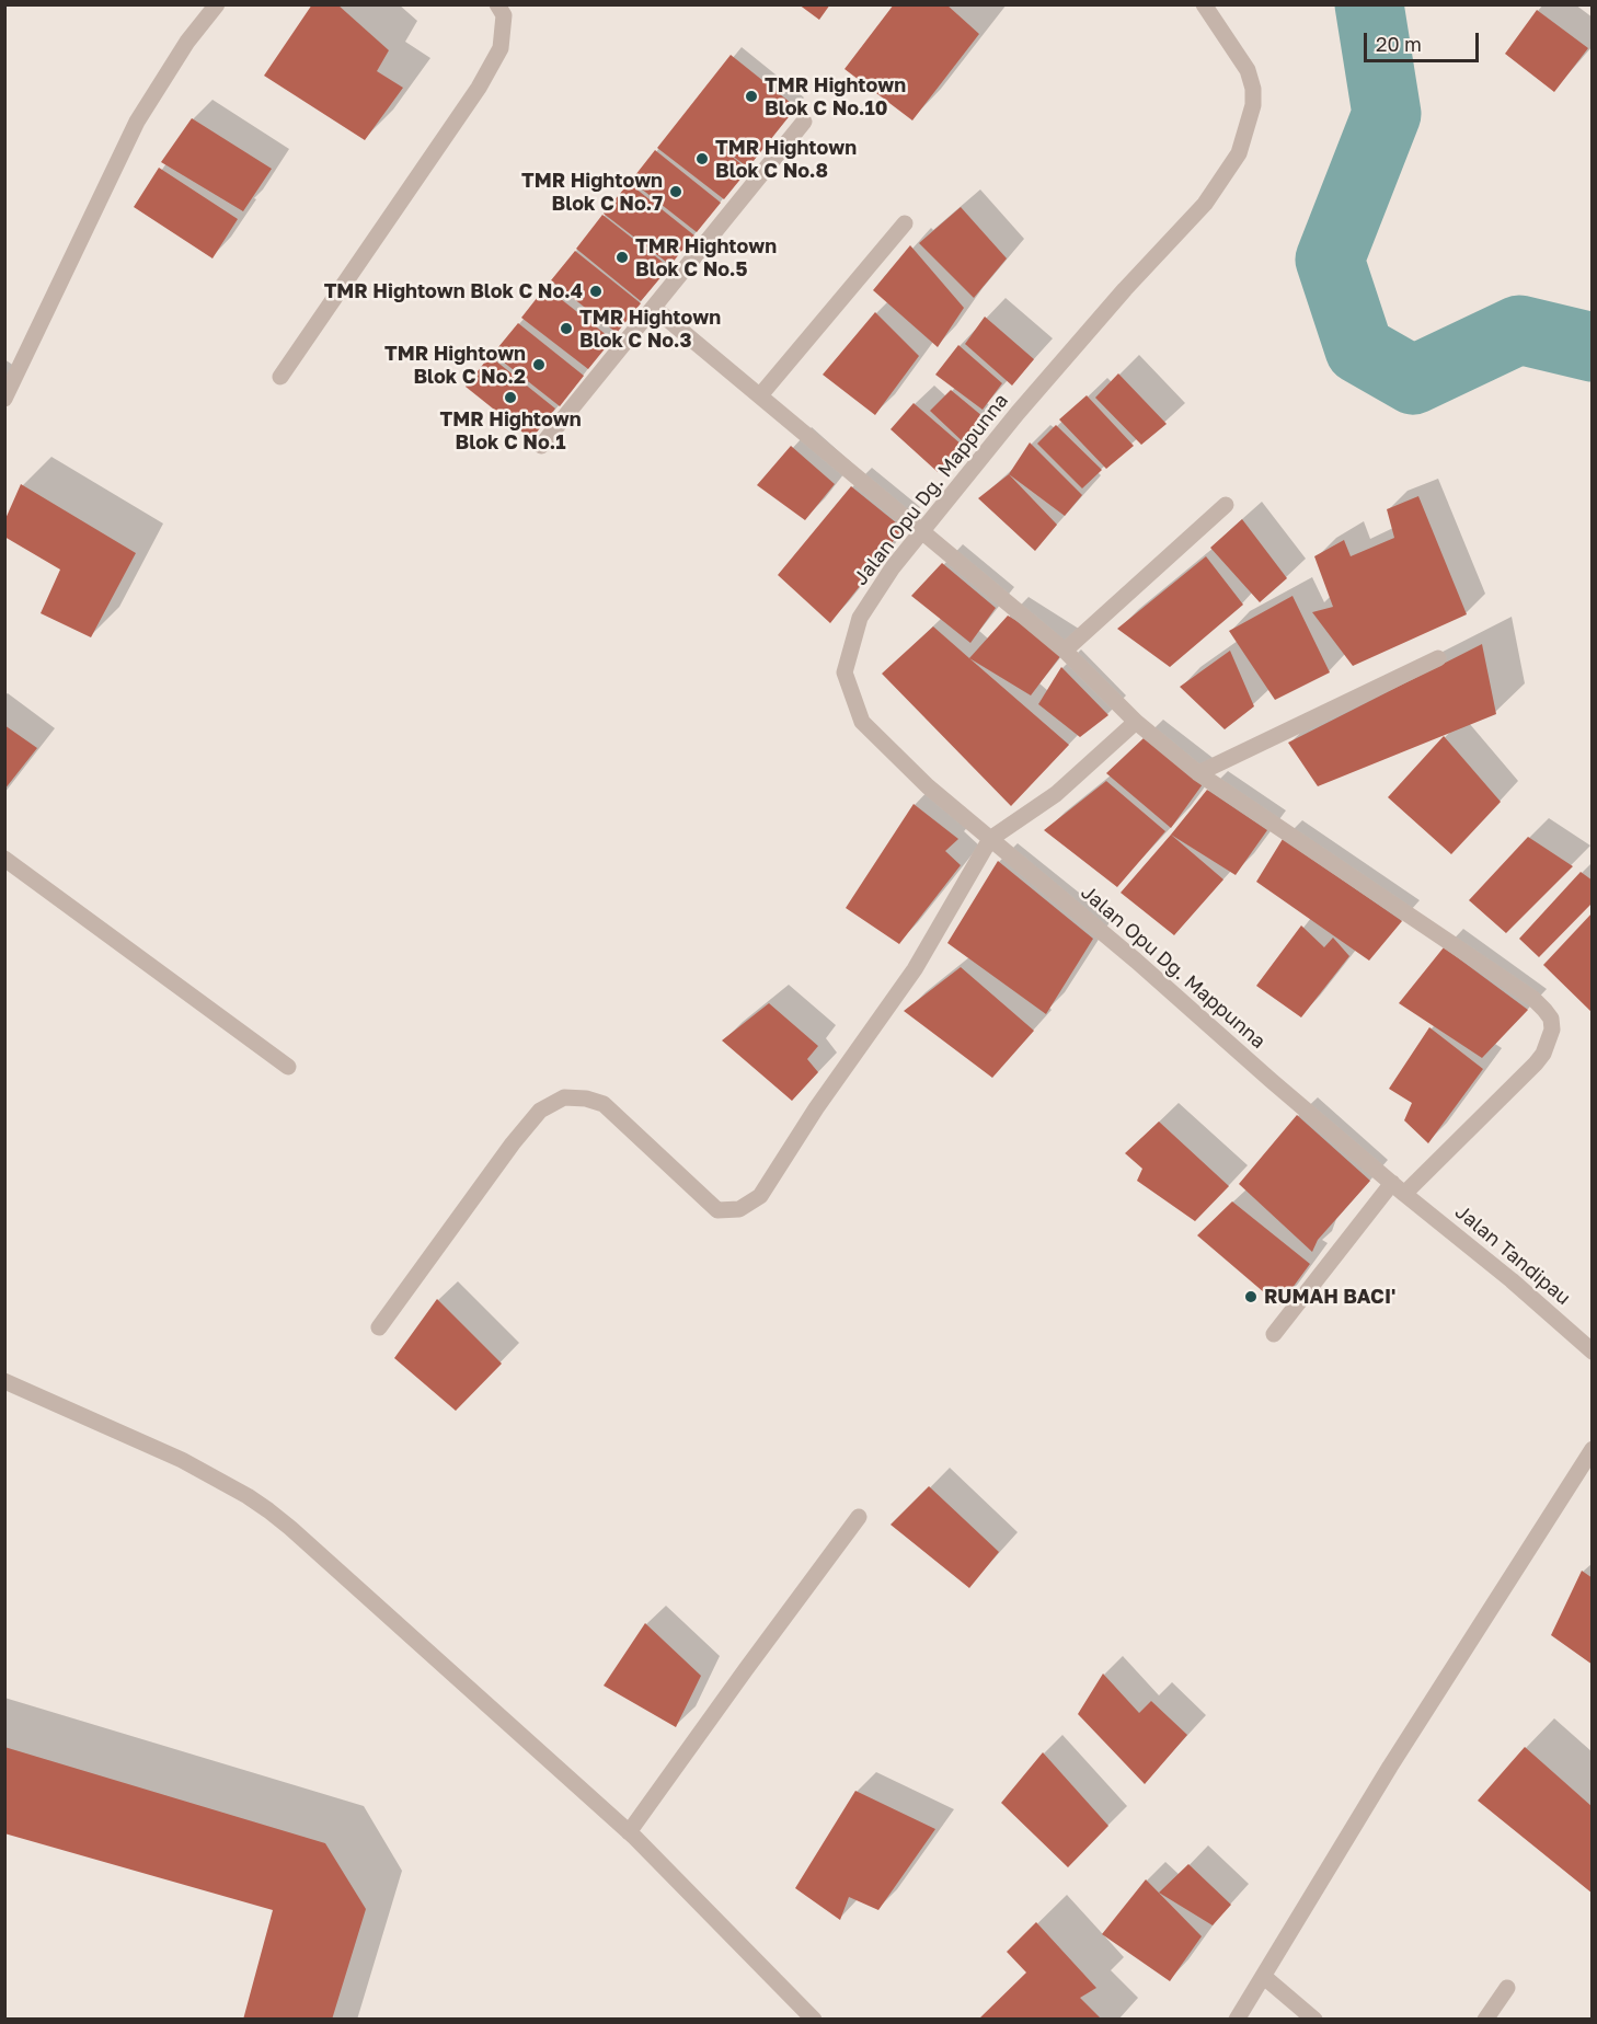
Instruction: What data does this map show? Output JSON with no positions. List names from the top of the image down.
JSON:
{
  "streets": {
    "street": ["Jalan Opu Dg. Mappunna", "Jalan Tandipau"]
  },
  "crossings": [
    ["Jalan Opu Dg. Mappunna", "Jalan Tandipau"]
  ],
  "places": [
    "TMR Hightown Blok C No.10",
    "TMR Hightown Blok C No.8",
    "TMR Hightown Blok C No.7",
    "TMR Hightown Blok C No.5",
    "TMR Hightown Blok C No.4",
    "TMR Hightown Blok C No.3",
    "TMR Hightown Blok C No.2",
    "TMR Hightown Blok C No.1",
    "RUMAH BACI'"
  ],
  "scale_bar": "20 m"
}
